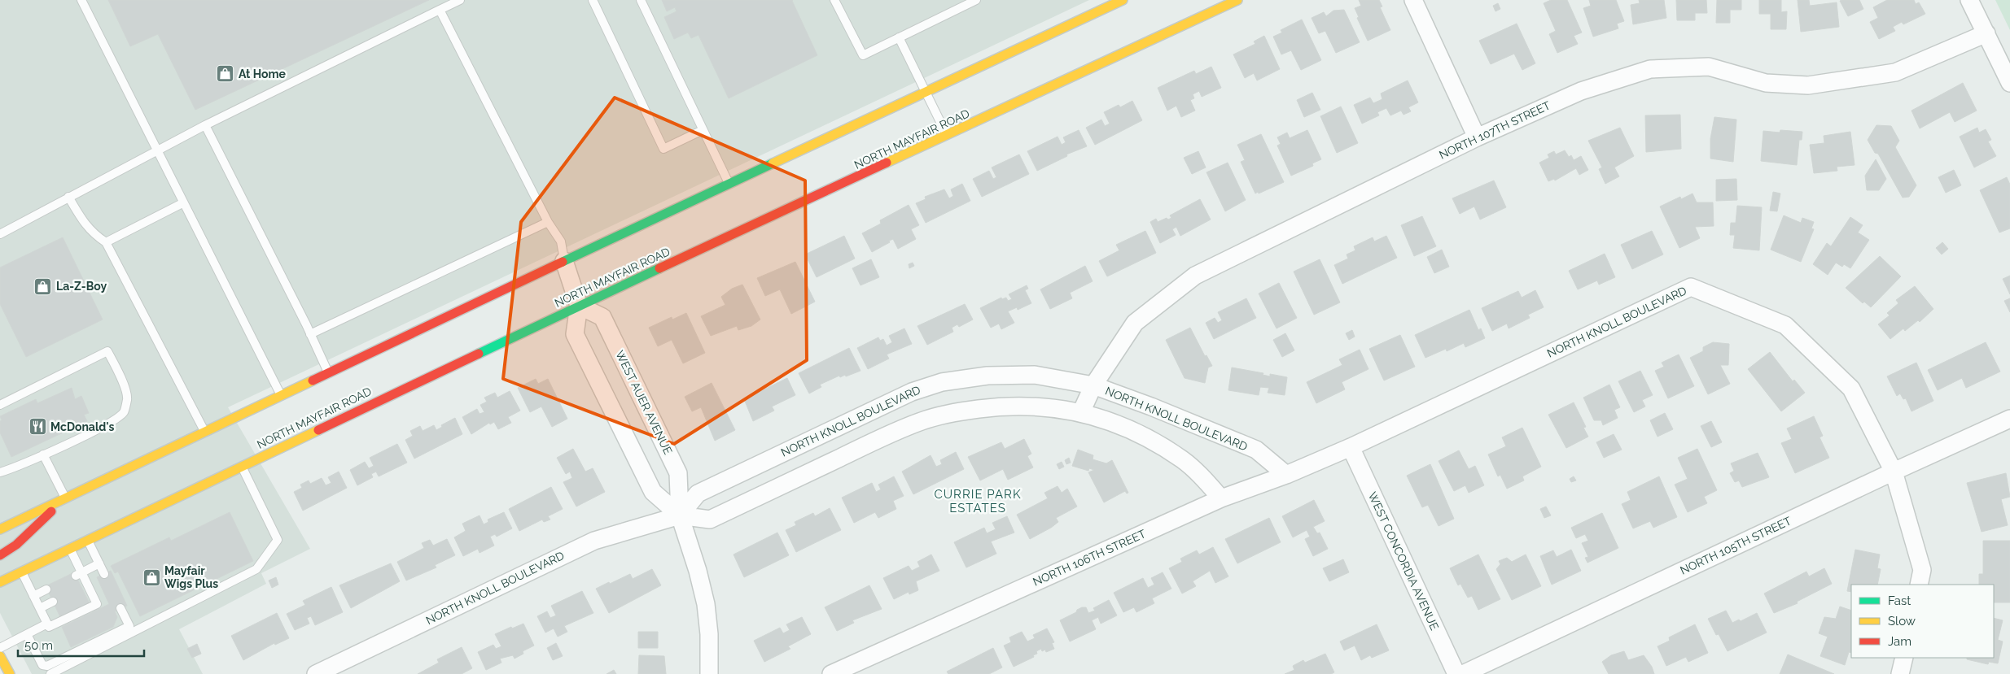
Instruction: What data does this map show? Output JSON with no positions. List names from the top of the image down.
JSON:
{
  "streets": {
    "main road": ["NORTH MAYFAIR ROAD"],
    "street": [
      "NORTH 107TH STREET",
      "NORTH KNOLL BOULEVARD",
      "WEST AUER AVENUE",
      "NORTH 105TH STREET",
      "NORTH 106TH STREET",
      "WEST CONCORDIA AVENUE"
    ]
  },
  "crossings": [
    ["NORTH 107TH STREET", "NORTH KNOLL BOULEVARD"],
    ["NORTH MAYFAIR ROAD", "WEST AUER AVENUE"],
    ["NORTH KNOLL BOULEVARD", "WEST AUER AVENUE"],
    ["NORTH KNOLL BOULEVARD", "NORTH 105TH STREET"],
    ["NORTH KNOLL BOULEVARD", "NORTH 106TH STREET"],
    ["NORTH KNOLL BOULEVARD", "WEST CONCORDIA AVENUE"],
    ["NORTH 106TH STREET", "WEST CONCORDIA AVENUE"]
  ],
  "districts": ["CURRIE PARK ESTATES"],
  "places": {
    "shop": ["At Home", "La-Z-Boy", "Mayfair Wigs Plus"],
    "restaurant": ["McDonald's"]
  },
  "legend": ["Fast", "Slow", "Jam"],
  "scale_bar": "50 m"
}
